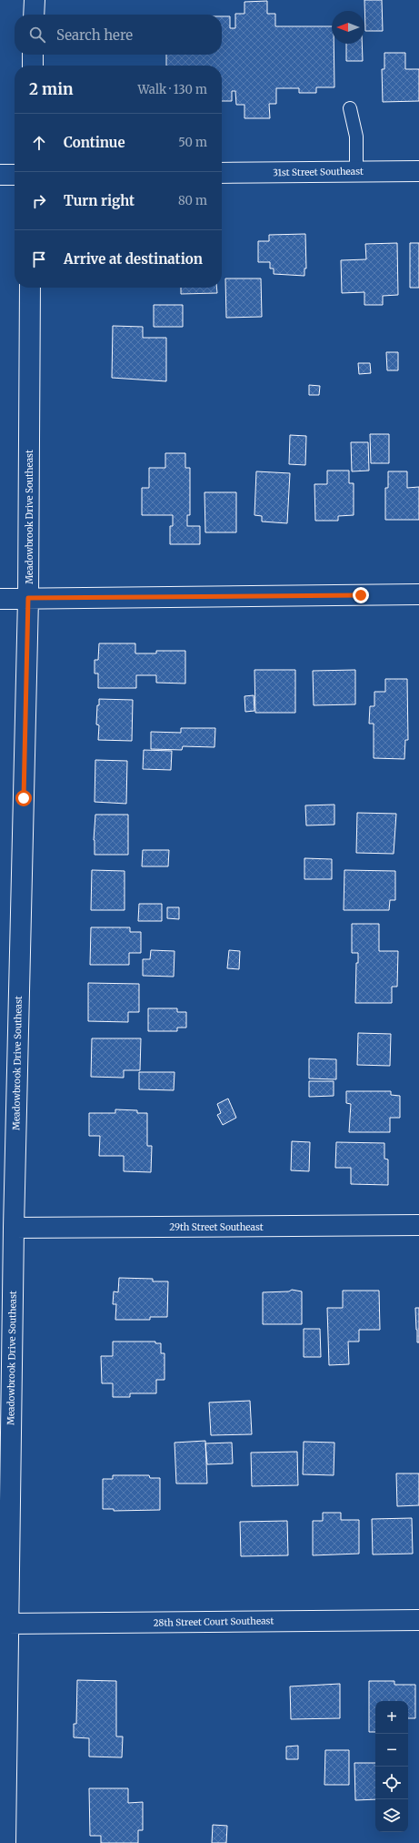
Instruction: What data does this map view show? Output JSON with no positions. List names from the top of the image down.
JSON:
{
  "streets": {
    "street": [
      "31st Street Southeast",
      "Meadowbrook Drive Southeast",
      "29th Street Southeast",
      "28th Street Court Southeast"
    ]
  },
  "crossings": [
    ["Meadowbrook Drive Southeast", "29th Street Southeast"],
    ["Meadowbrook Drive Southeast", "28th Street Court Southeast"]
  ],
  "north": "left",
  "page": {
    "search": "Search here",
    "heading": ["2 min", "Walk · 130 m"],
    "list": [
      ["Continue", "50 m"],
      ["Turn right", "80 m"],
      "Arrive at destination"
    ],
    "map_buttons": ["+", "−"]
  }
}
